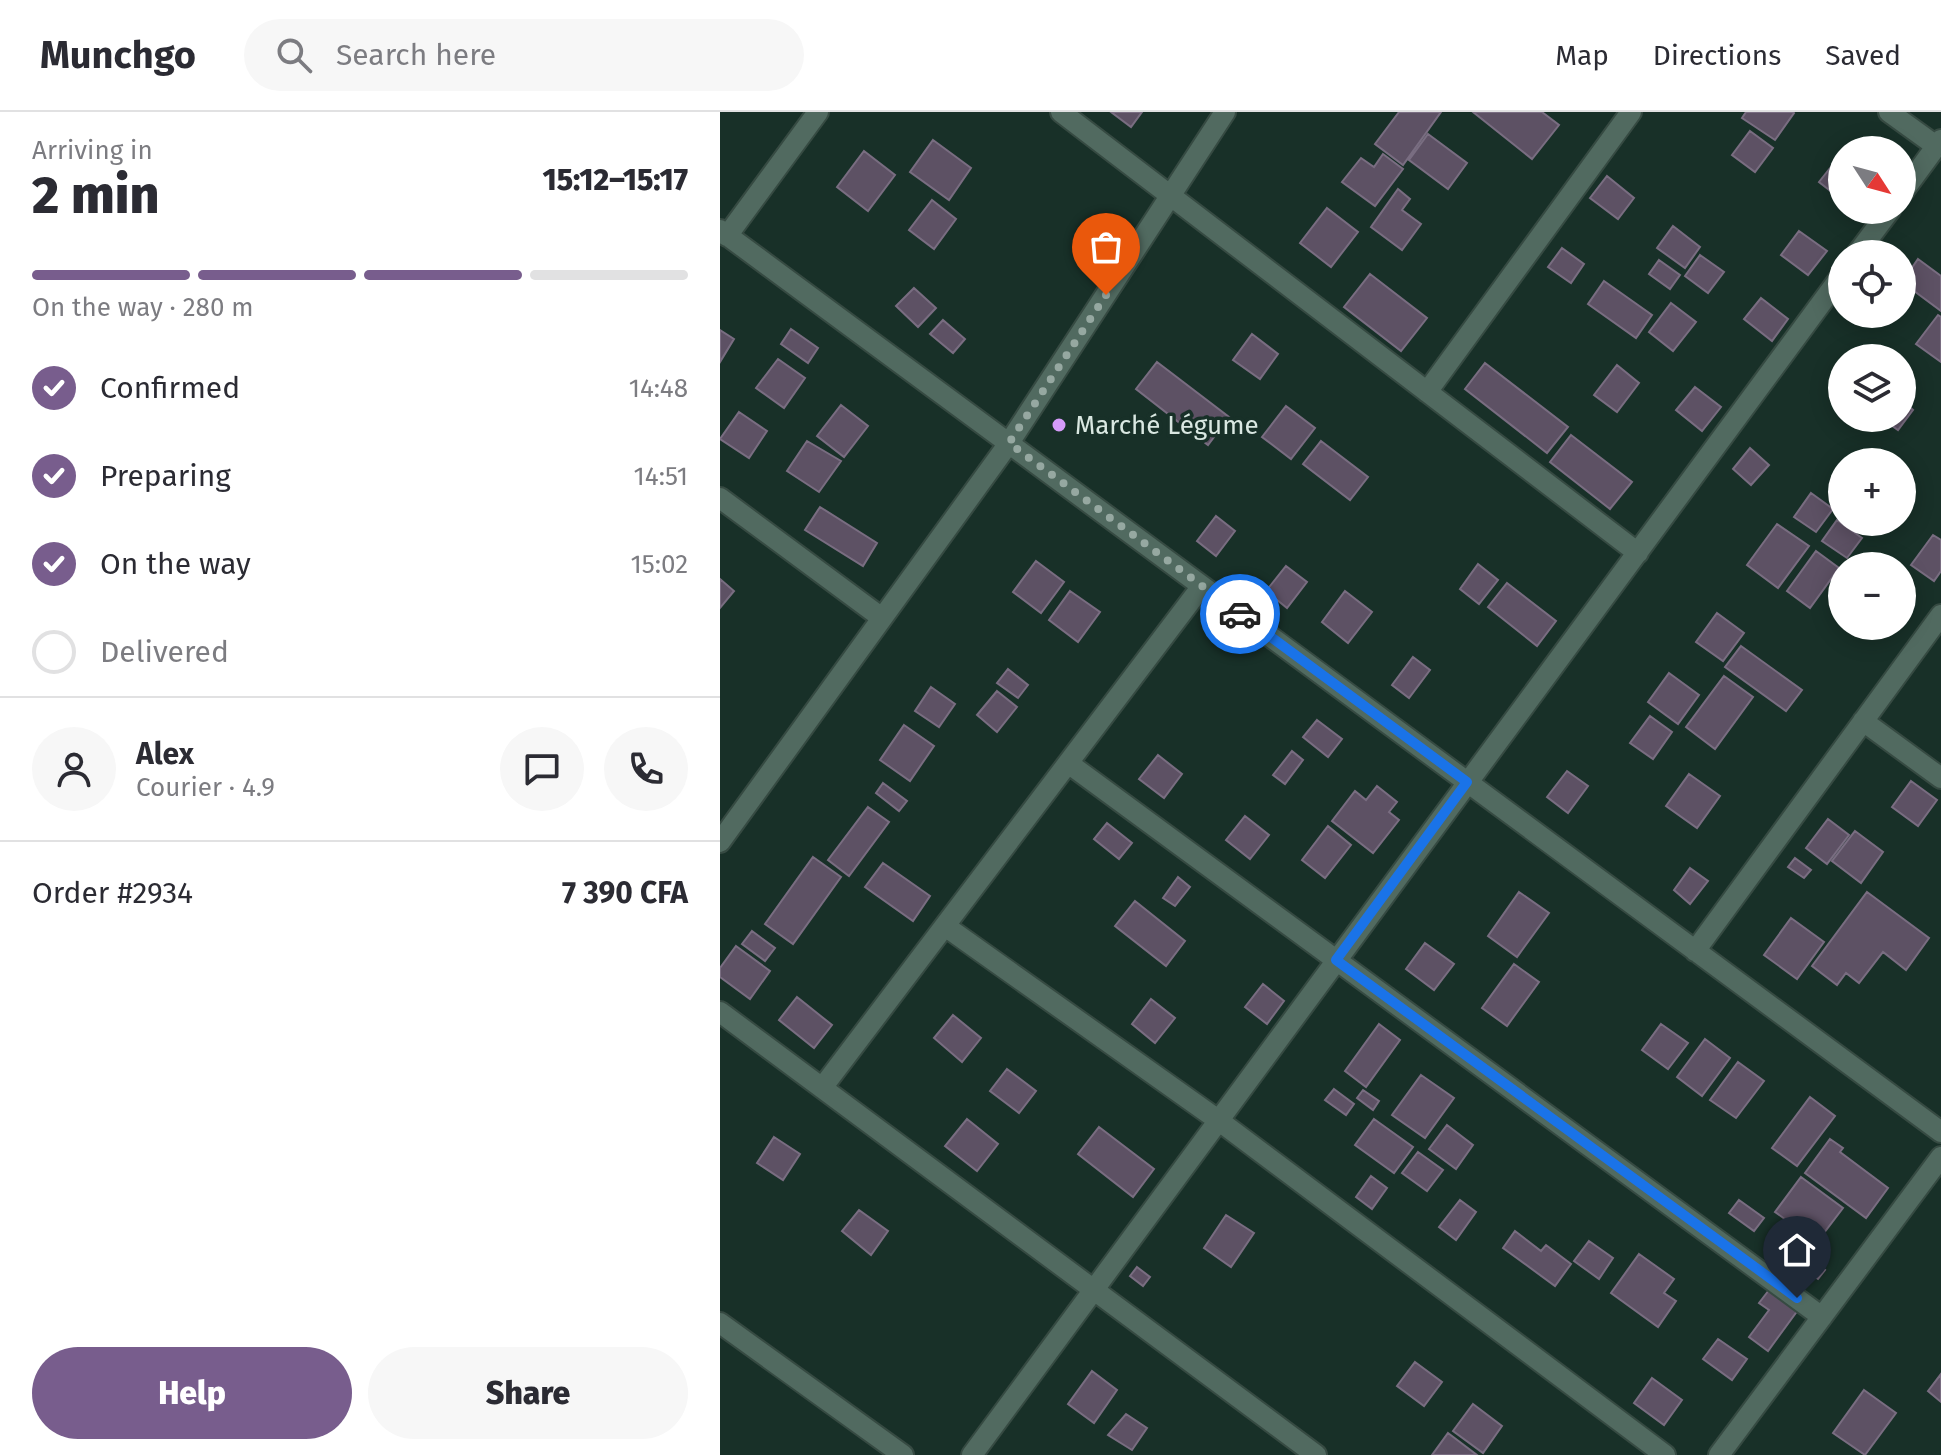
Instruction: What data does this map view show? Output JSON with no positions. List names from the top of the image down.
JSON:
{
  "places": ["Marché Légume"],
  "north": "bottom right",
  "page": {
    "header": "Munchgo",
    "search": "Search here",
    "nav": ["Map", "Directions", "Saved"],
    "heading": ["2 min", "Arriving in", "15:12–15:17"],
    "panel": [
      "Alex",
      "Courier · 4.9",
      "Order #2934",
      "7 390 CFA"
    ],
    "map_buttons": ["+", "−"],
    "bar": "On the way · 280 m",
    "list": [
      ["Confirmed", "14:48"],
      ["Preparing", "14:51"],
      ["On the way", "15:02"],
      "Delivered"
    ],
    "buttons": ["Help", "Share"]
  }
}
